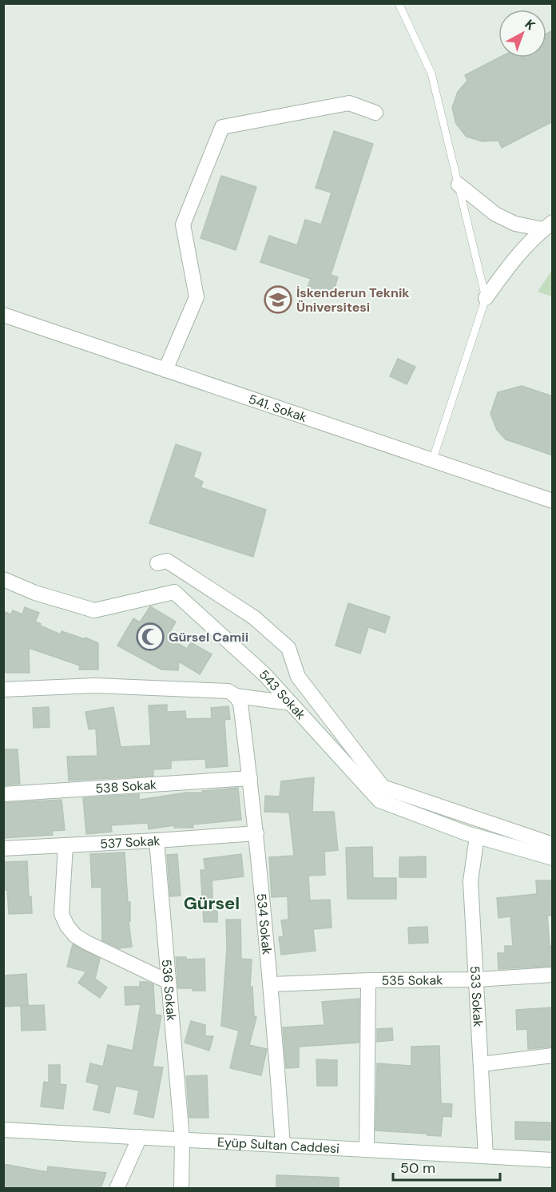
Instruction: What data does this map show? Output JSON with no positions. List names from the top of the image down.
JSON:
{
  "streets": {
    "street": [
      "541. Sokak",
      "543 Sokak",
      "538 Sokak",
      "537 Sokak",
      "534 Sokak",
      "535 Sokak",
      "536 Sokak",
      "533 Sokak",
      "Eyüp Sultan Caddesi"
    ]
  },
  "crossings": [
    ["543 Sokak", "533 Sokak"],
    ["538 Sokak", "534 Sokak"],
    ["537 Sokak", "534 Sokak"],
    ["537 Sokak", "536 Sokak"],
    ["534 Sokak", "535 Sokak"],
    ["534 Sokak", "Eyüp Sultan Caddesi"],
    ["535 Sokak", "533 Sokak"],
    ["536 Sokak", "Eyüp Sultan Caddesi"],
    ["533 Sokak", "Eyüp Sultan Caddesi"]
  ],
  "districts": ["Gürsel"],
  "places": {
    "school or university": ["İskenderun Teknik Üniversitesi"],
    "mosque": ["Gürsel Camii"]
  },
  "scale_bar": "50 m",
  "north": "top right"
}
